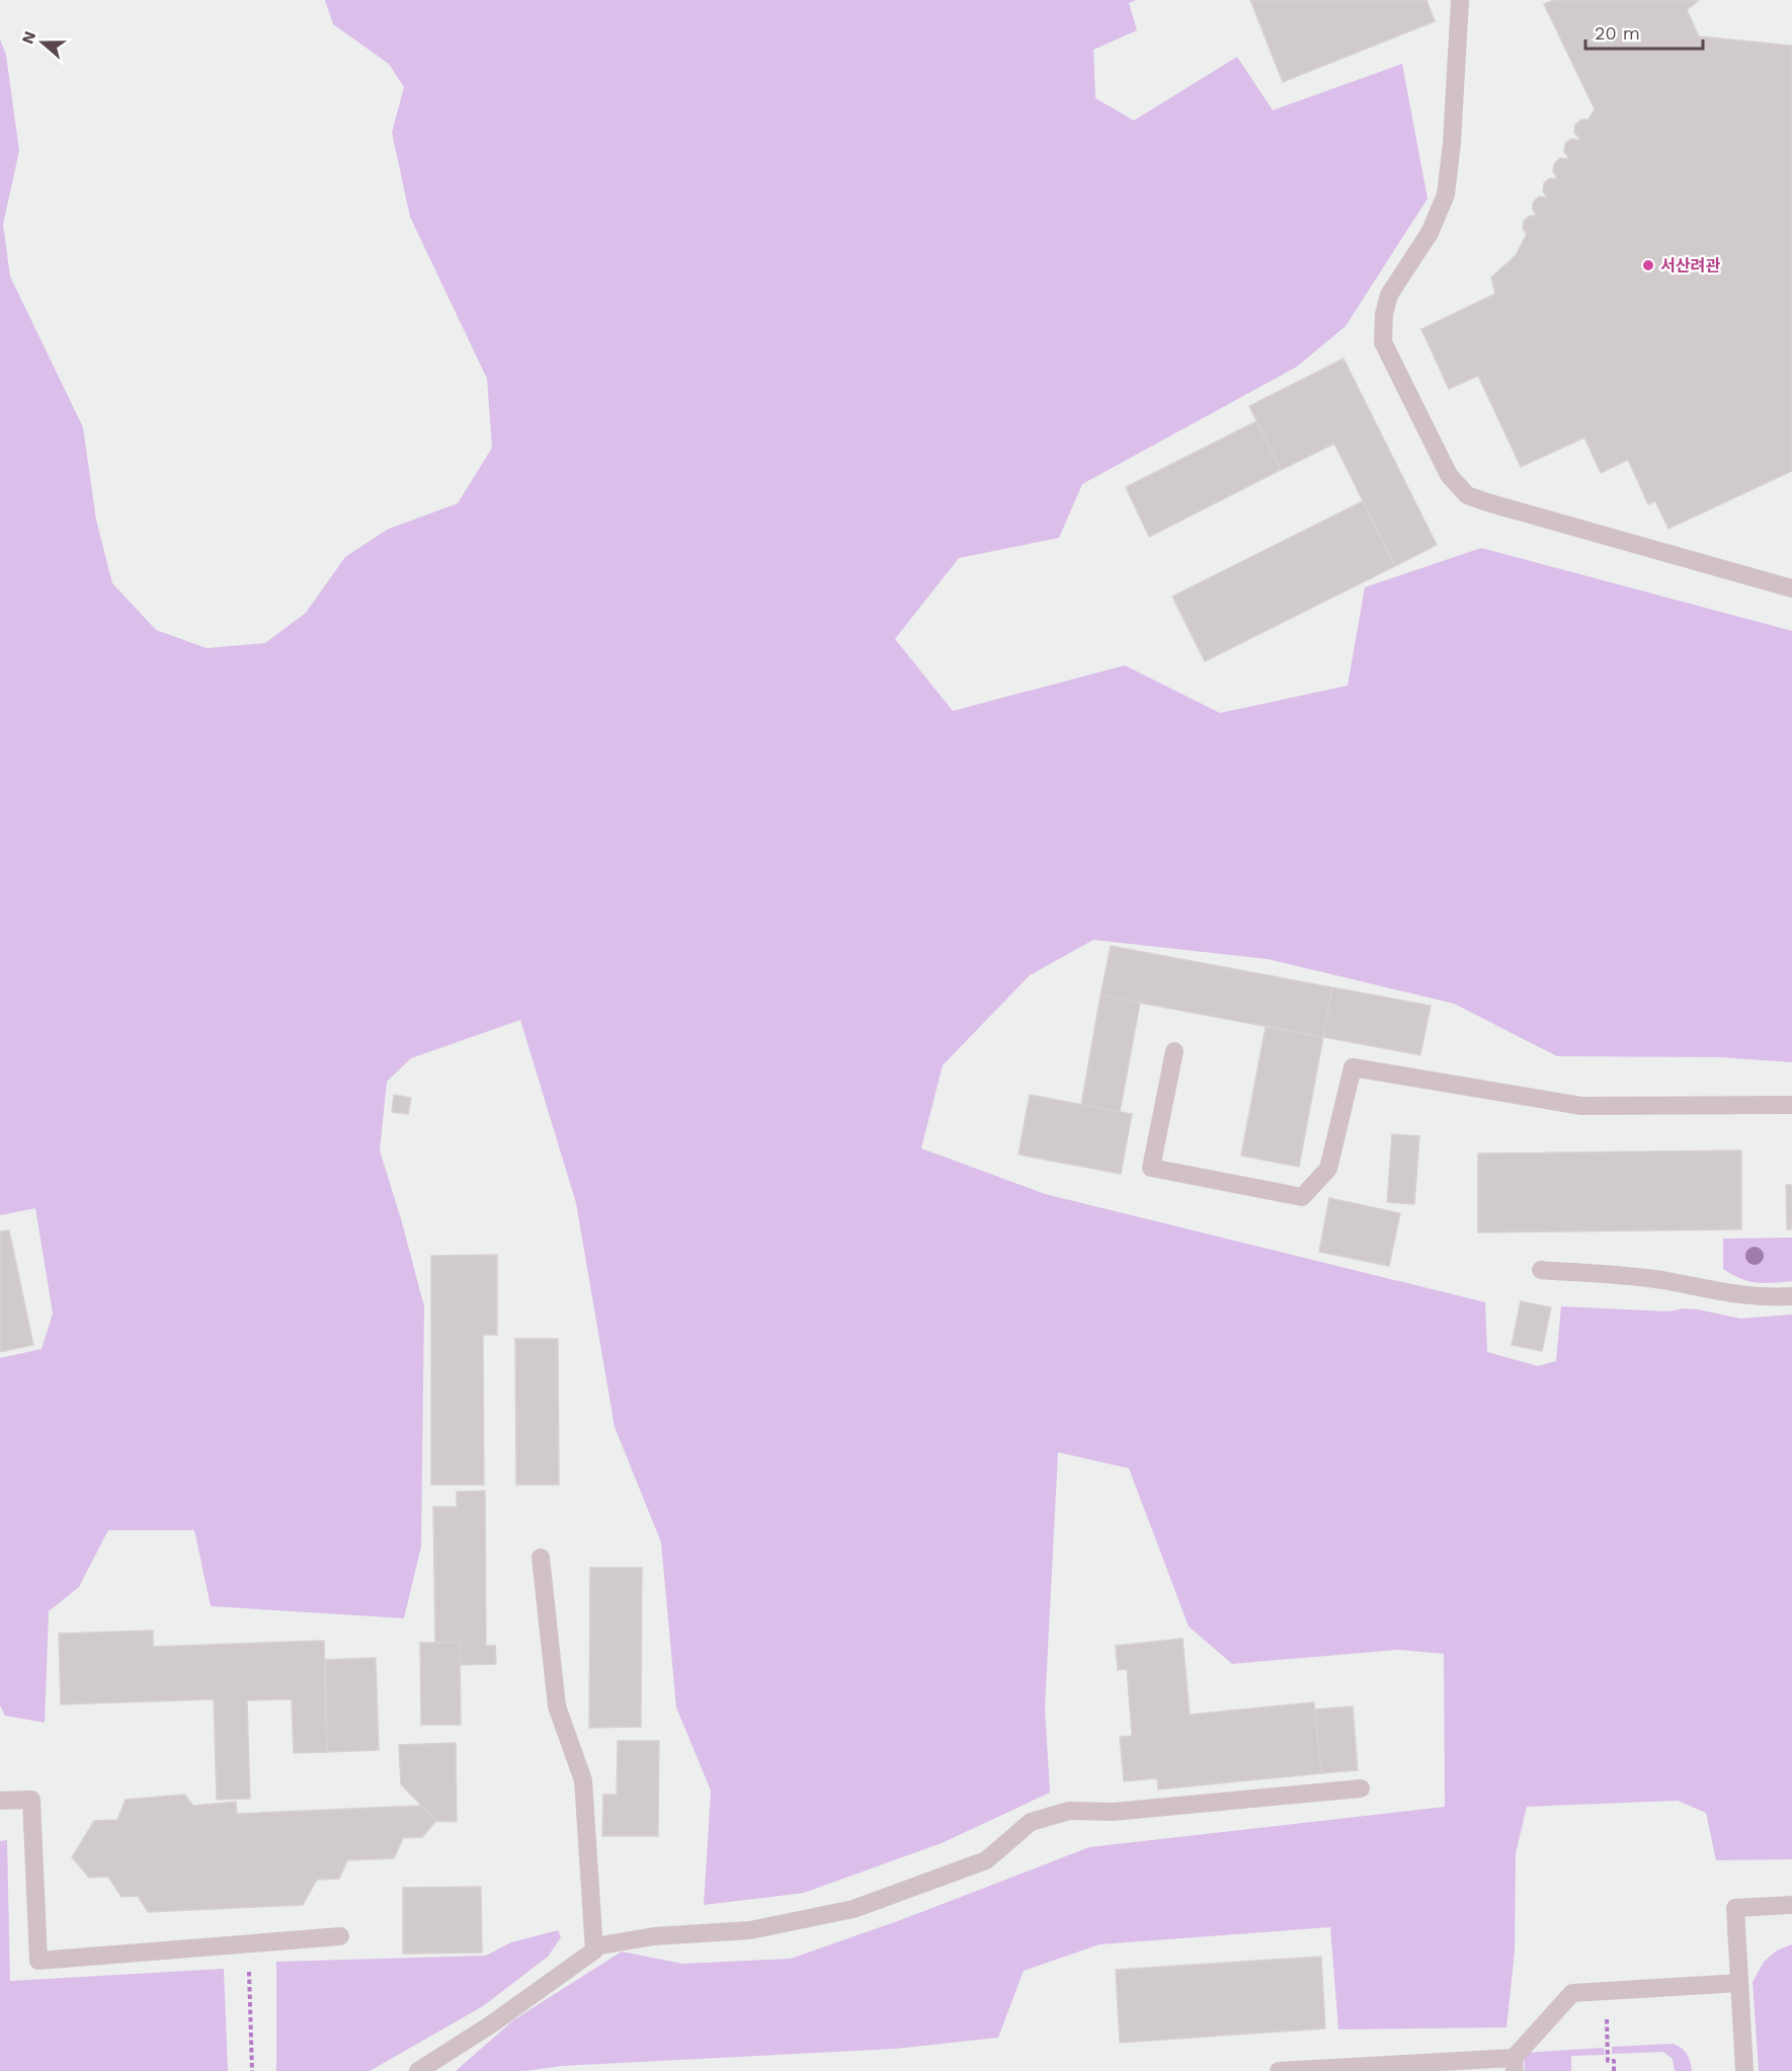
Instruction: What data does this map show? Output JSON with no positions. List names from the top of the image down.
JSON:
{
  "places": ["서산려관"],
  "scale_bar": "20 m",
  "north": "left"
}
